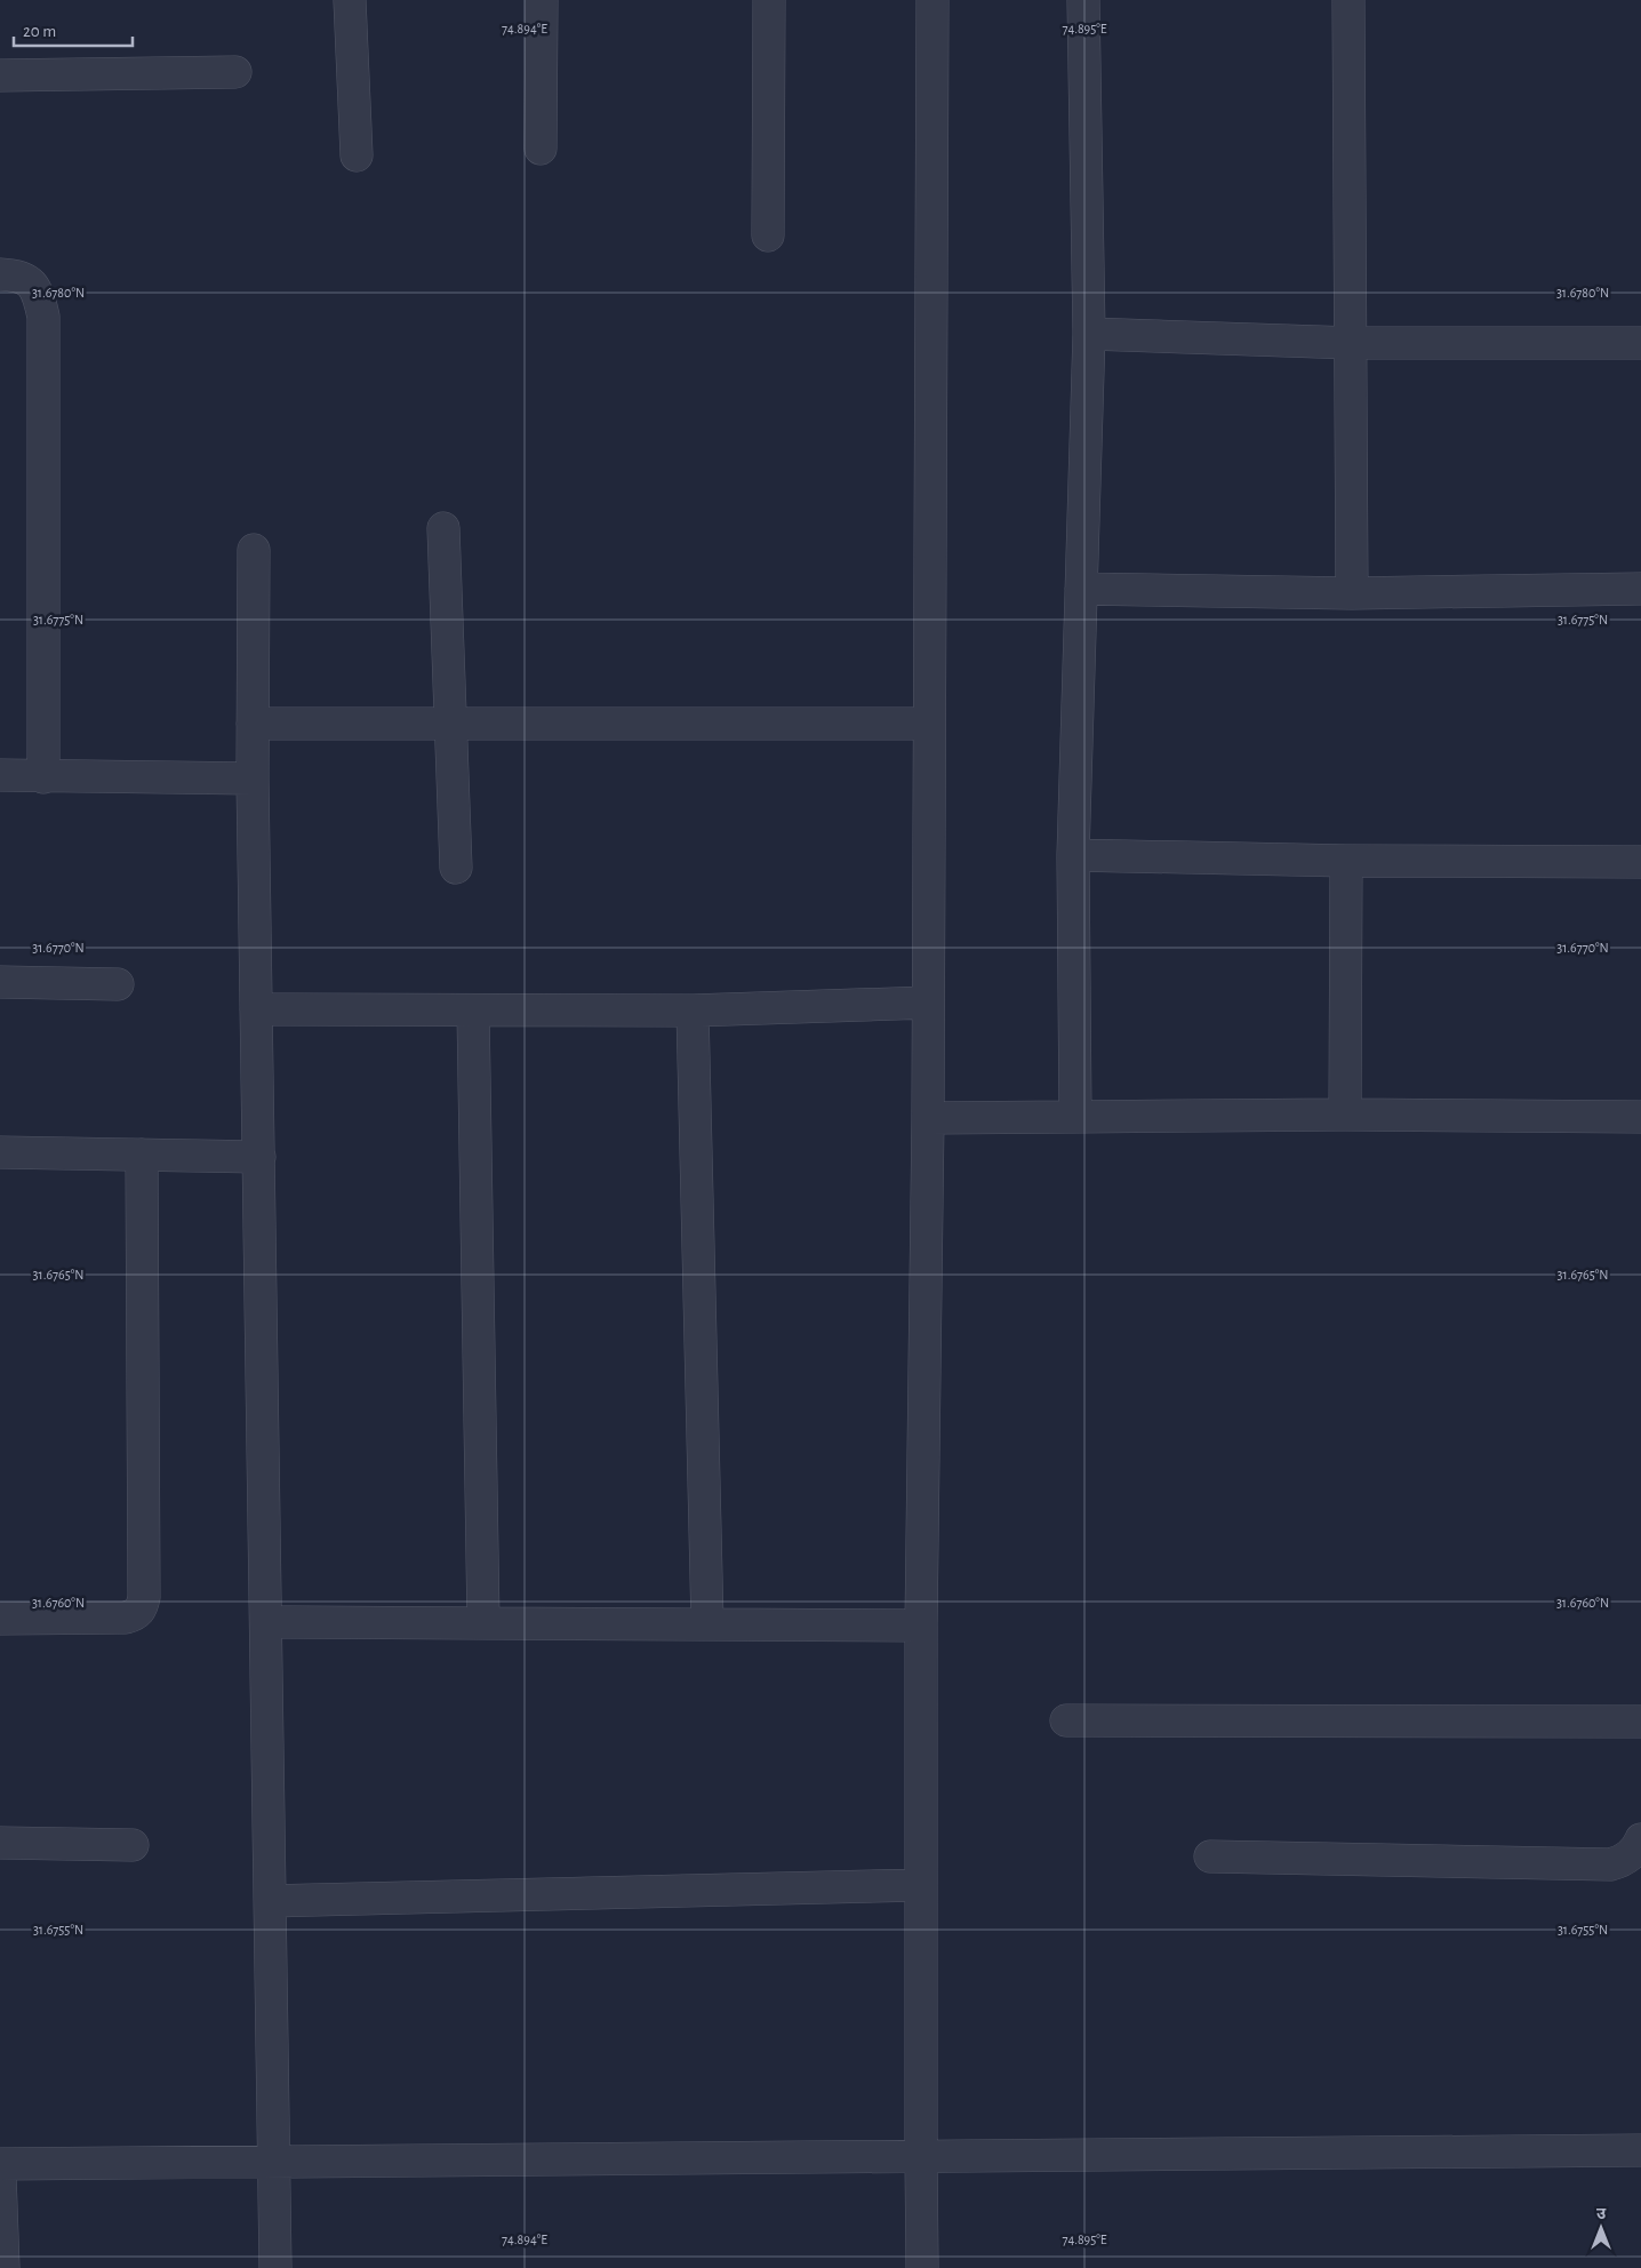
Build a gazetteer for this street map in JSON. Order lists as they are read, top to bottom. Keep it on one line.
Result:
{"scale_bar":"20 m","north":"top","coordinates":["74.894°E","74.895°E","31.6780°N","31.6775°N","31.6770°N","31.6765°N","31.6760°N","31.6755°N"]}
